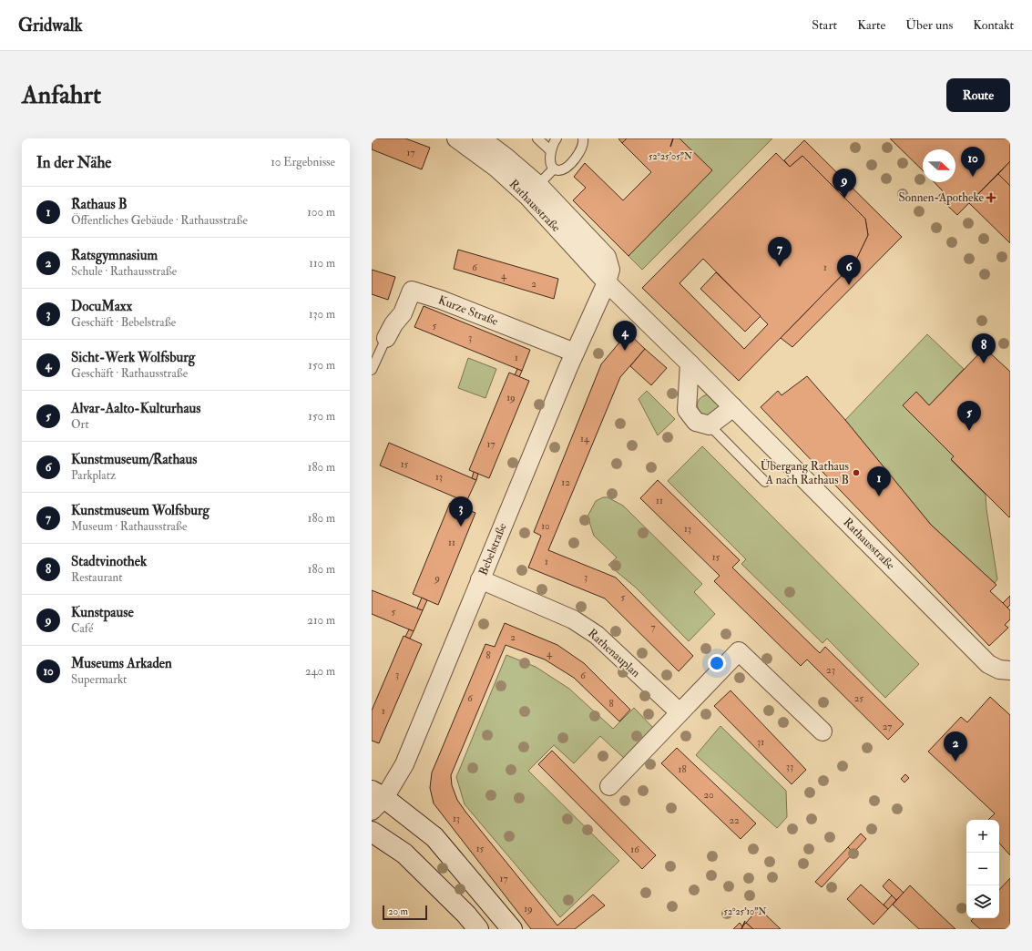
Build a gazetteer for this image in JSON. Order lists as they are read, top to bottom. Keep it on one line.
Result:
{"streets":{"street":["Rathausstraße","Kurze Straße","Bebelstraße","Rathenauplan"]},"crossings":[["Rathausstraße","Bebelstraße"],["Kurze Straße","Bebelstraße"],["Bebelstraße","Rathenauplan"]],"places":{"health":["Sonnen-Apotheke"],"other":["Übergang Rathaus A nach Rathaus B"]},"house_numbers":["17","6","1","4","2","5","3","1","19","14","17","15","13","12","11","10","13","11","15","1","3","9","5","5","7","2","4","8","23","3","6","6","25","8","1","27","31","33","18","20","13","22","15","16","17","19"],"scale_bar":"20 m","north":"right","page":{"header":"Gridwalk","nav":["Start","Karte","Über uns","Kontakt"],"buttons":"Route","title":"Anfahrt","heading":["In der Nähe","10 Ergebnisse"],"pins":["10","9","7","6","4","8","5","1","3","2"],"list":[{"mark":"1","name":"Rathaus B","note":"Öffentliches Gebäude · Rathausstraße","value":"100 m"},{"mark":"2","name":"Ratsgymnasium","note":"Schule · Rathausstraße","value":"110 m"},{"mark":"3","name":"DocuMaxx","note":"Geschäft · Bebelstraße","value":"130 m"},{"mark":"4","name":"Sicht-Werk Wolfsburg","note":"Geschäft · Rathausstraße","value":"150 m"},{"mark":"5","name":"Alvar-Aalto-Kulturhaus","note":"Ort","value":"150 m"},{"mark":"6","name":"Kunstmuseum/Rathaus","note":"Parkplatz","value":"180 m"},{"mark":"7","name":"Kunstmuseum Wolfsburg","note":"Museum · Rathausstraße","value":"180 m"},{"mark":"8","name":"Stadtvinothek","note":"Restaurant","value":"180 m"},{"mark":"9","name":"Kunstpause","note":"Café","value":"210 m"},{"mark":"10","name":"Museums Arkaden","note":"Supermarkt","value":"240 m"}],"map_buttons":["+","−"],"scale":"20 m"},"coordinates":["52°25'05\"N","52°25'10\"N"]}
